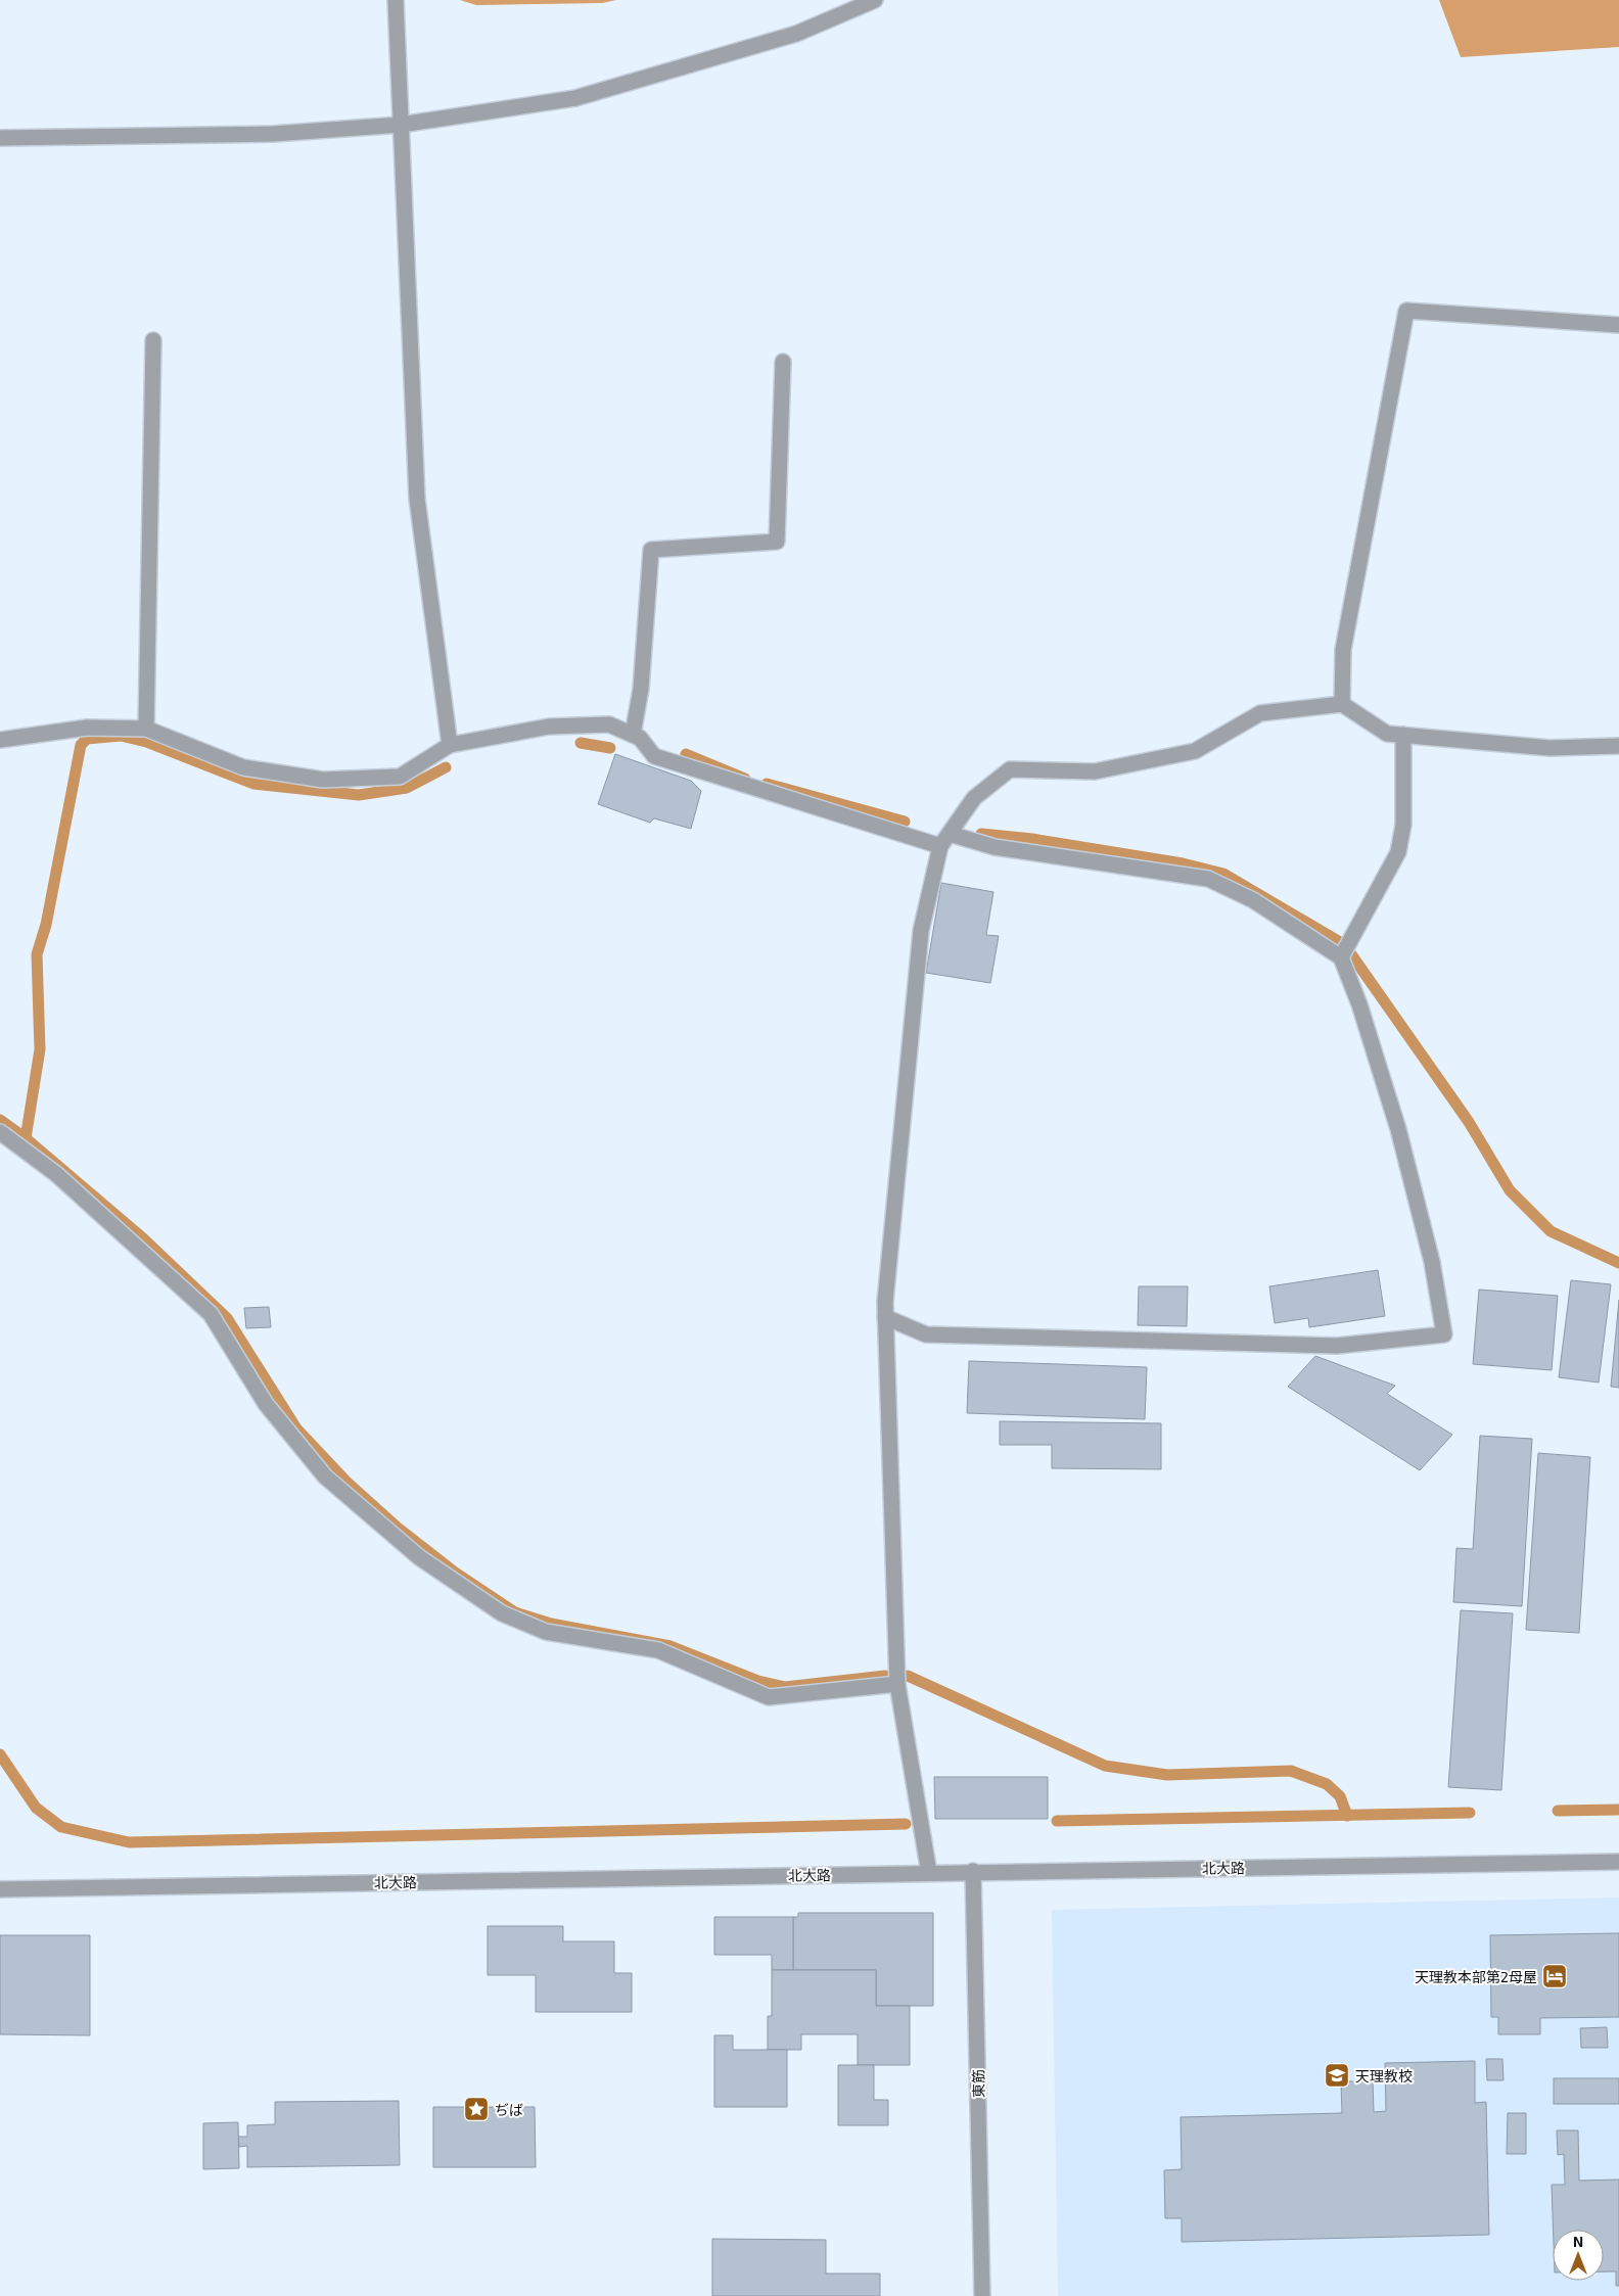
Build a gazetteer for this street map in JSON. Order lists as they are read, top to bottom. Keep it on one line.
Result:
{"streets":{"street":["北大路","東筋"]},"crossings":[["北大路","東筋"]],"places":{"hotel":["天理教本部第2母屋"],"school or university":["天理教校"],"place":["ぢば"]},"north":"top"}
